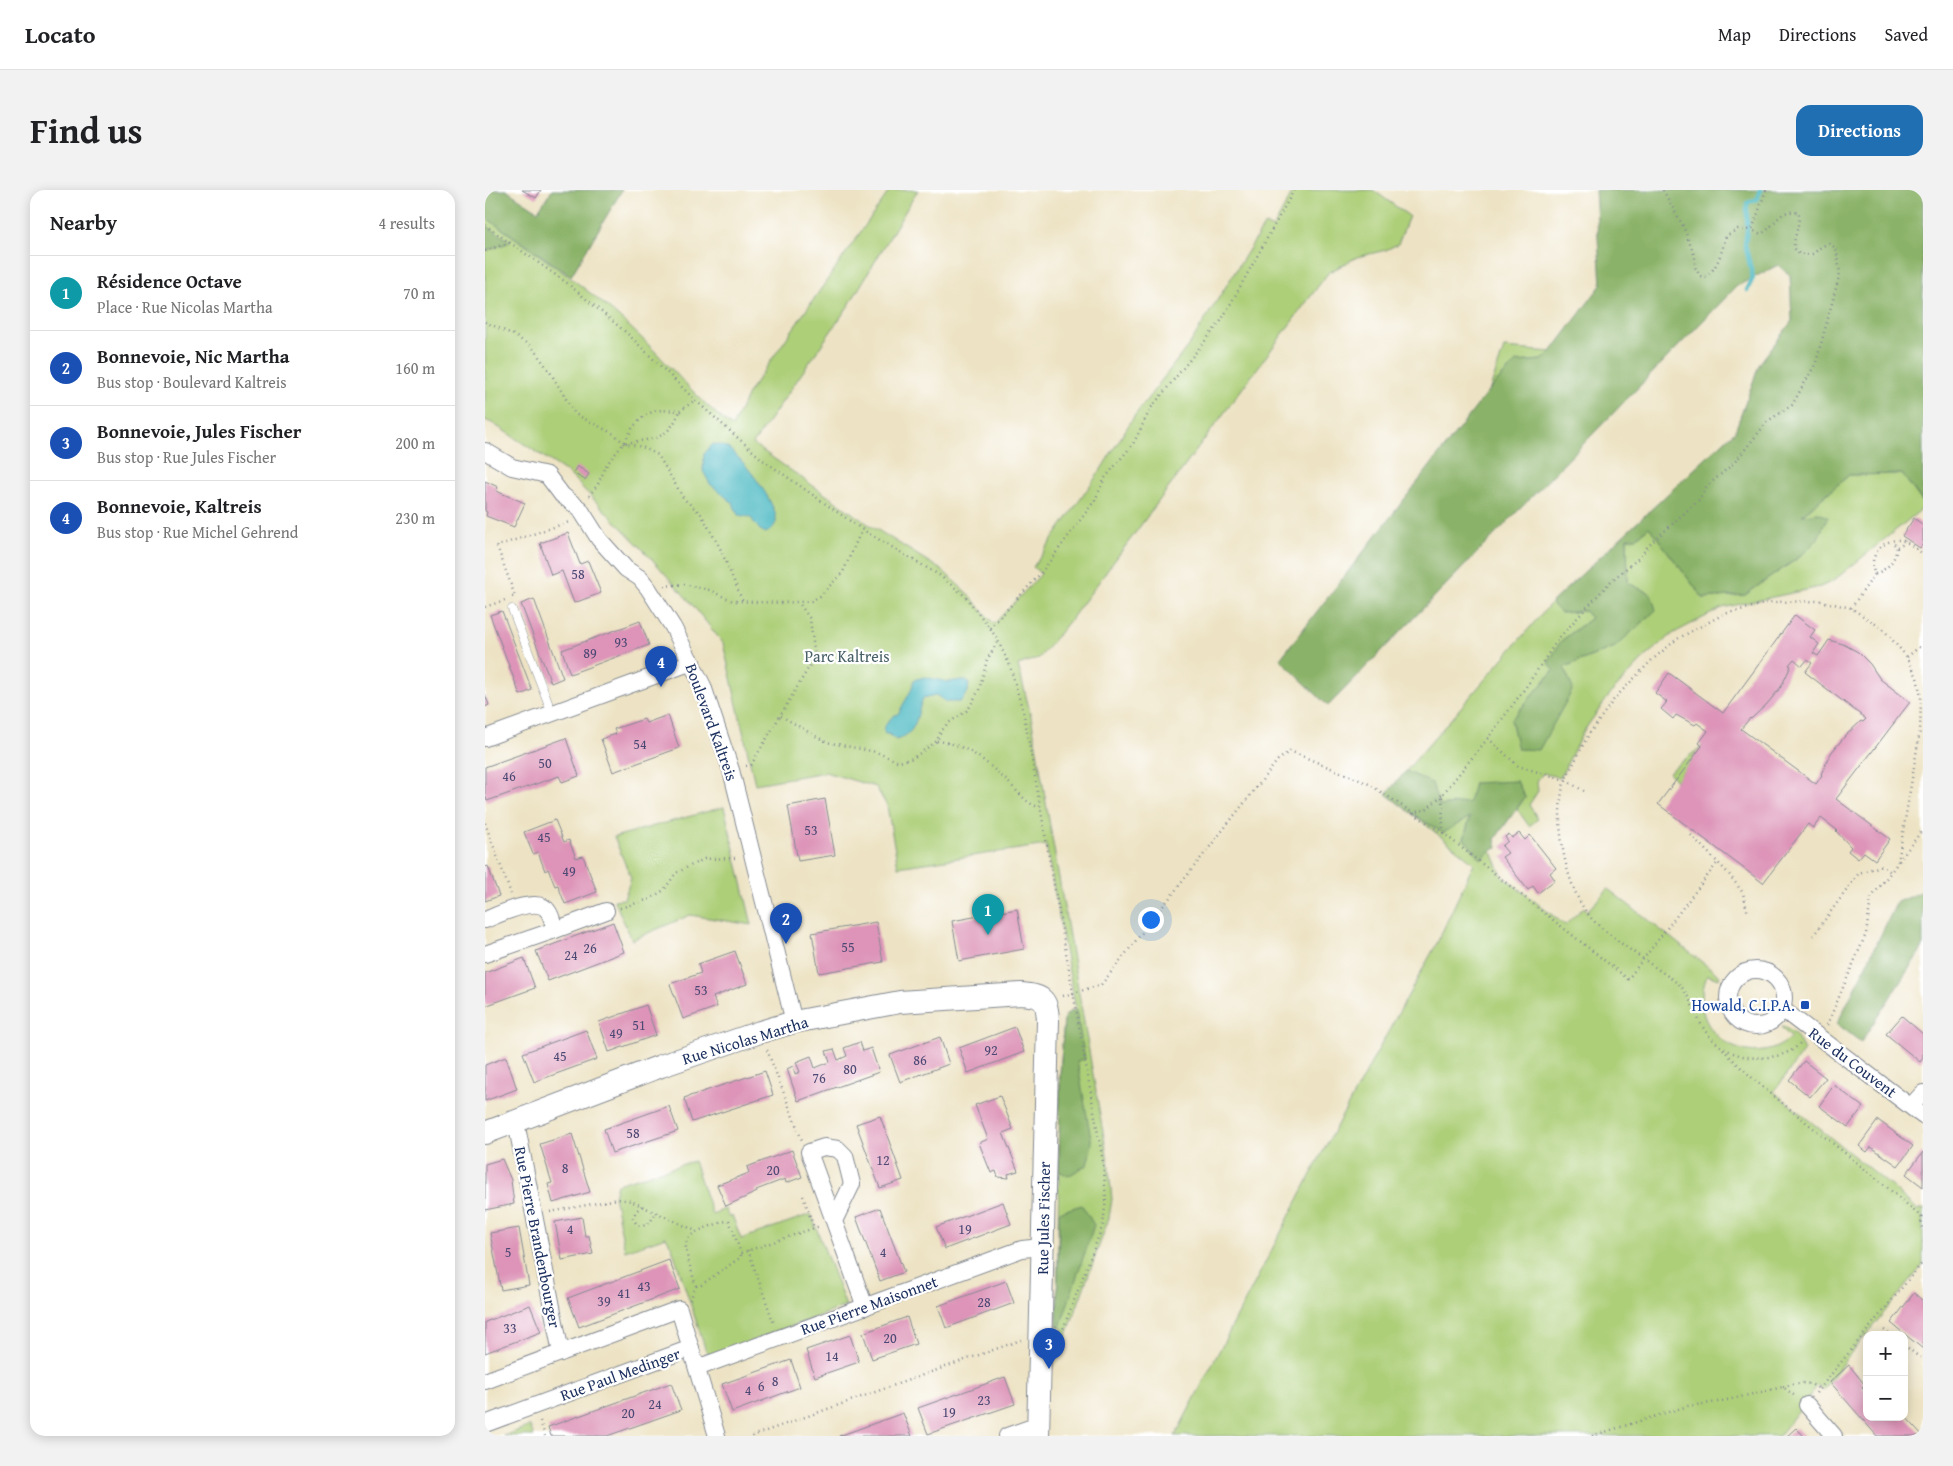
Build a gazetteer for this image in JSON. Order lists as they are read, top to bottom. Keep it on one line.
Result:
{"streets":{"street":["Boulevard Kaltreis","Rue Nicolas Martha","Rue du Couvent","Rue Jules Fischer","Rue Pierre Brandenbourger","Rue Pierre Maisonnet","Rue Paul Medinger"]},"crossings":[["Boulevard Kaltreis","Rue Nicolas Martha"],["Rue Nicolas Martha","Rue Jules Fischer"],["Rue Nicolas Martha","Rue Pierre Brandenbourger"],["Rue Jules Fischer","Rue Pierre Maisonnet"]],"parks":["Parc Kaltreis"],"places":{"transit":["Howald, C.I.P.A."]},"house_numbers":["58","93","89","54","50","46","53","45","49","55","26","24","53","51","49","92","45","86","80","76","58","12","8","20","4","19","5","4","43","41","39","28","33","20","14","8","6","4","23","24","19","20"],"page":{"header":"Locato","nav":["Map","Directions","Saved"],"title":"Find us","buttons":"Directions","heading":["Nearby","4 results"],"list":[{"mark":"1","name":"Résidence Octave","note":"Place · Rue Nicolas Martha","value":"70 m"},{"mark":"2","name":"Bonnevoie, Nic Martha","note":"Bus stop · Boulevard Kaltreis","value":"160 m"},{"mark":"3","name":"Bonnevoie, Jules Fischer","note":"Bus stop · Rue Jules Fischer","value":"200 m"},{"mark":"4","name":"Bonnevoie, Kaltreis","note":"Bus stop · Rue Michel Gehrend","value":"230 m"}],"pins":["4","1","2","3"],"map_buttons":["+","−"]}}
